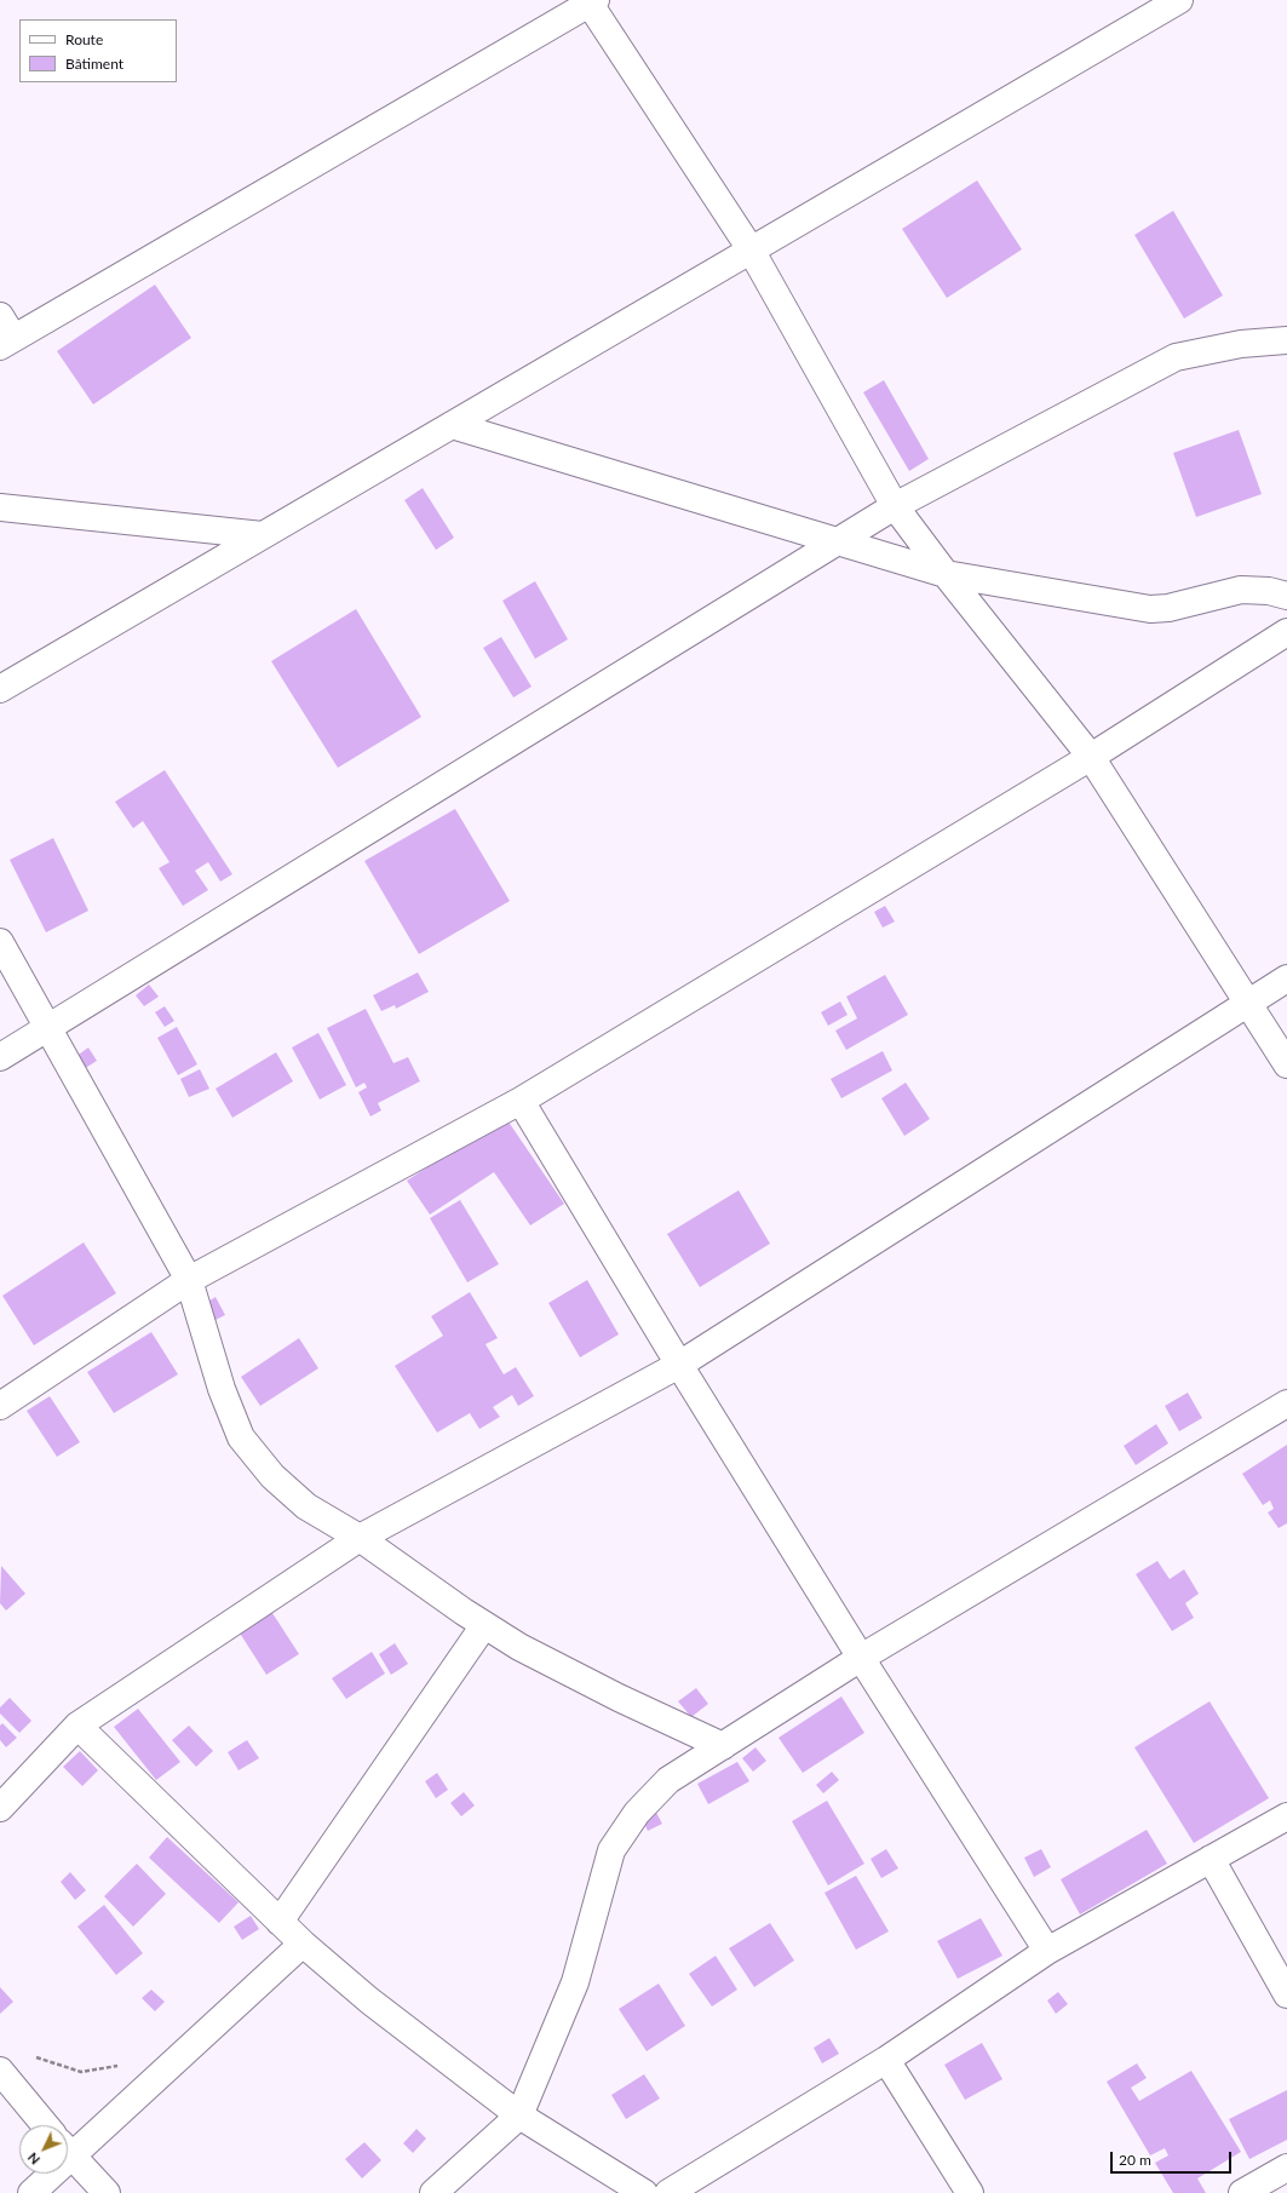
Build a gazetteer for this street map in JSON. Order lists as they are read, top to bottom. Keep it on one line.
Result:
{"legend":["Route","Bâtiment"],"scale_bar":"20 m","north":"bottom left"}
